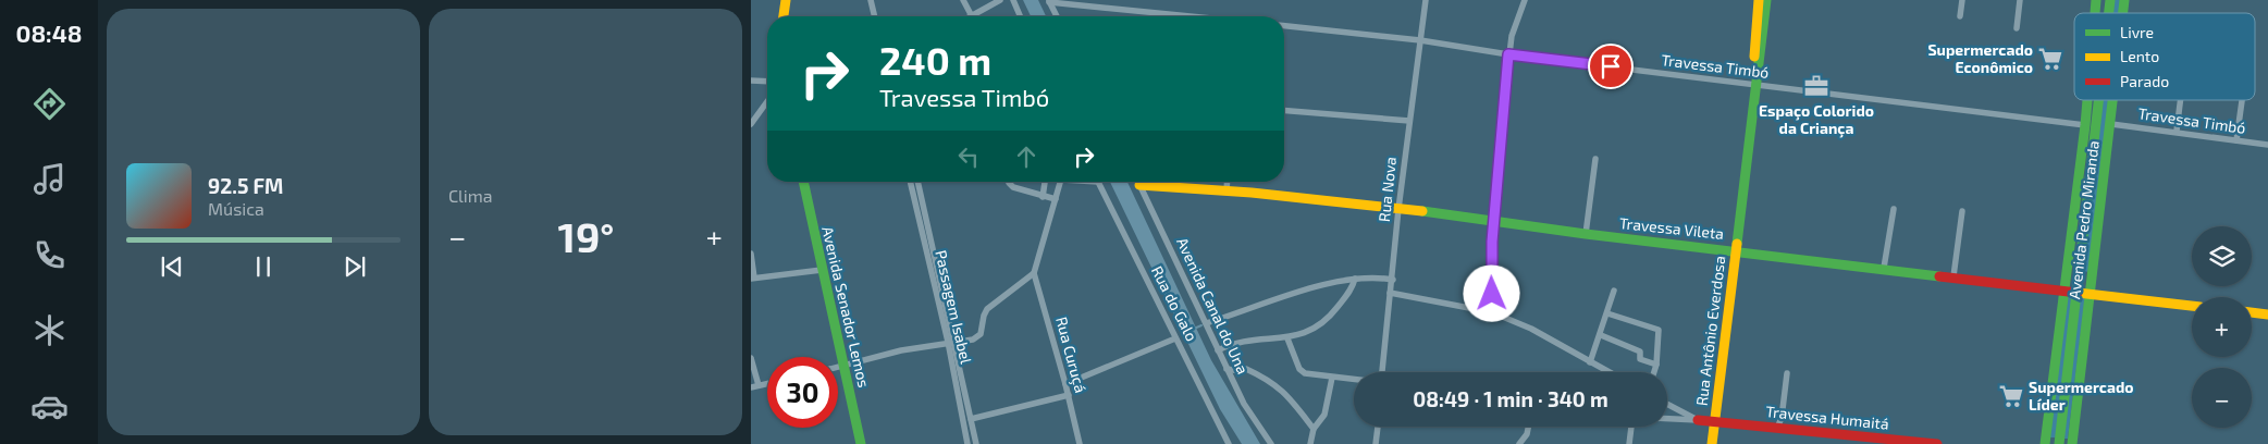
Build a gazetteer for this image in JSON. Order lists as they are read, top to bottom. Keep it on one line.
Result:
{"streets":{"street":["Travessa Timbó","Rua Nova","Avenida Pedro Miranda","Travessa Vileta","Rua do Galo","Avenida Canal do Una","Avenida Senador Lemos","Passagem Isabel","Rua Antônio Everdosa","Rua Curuçá","Travessa Humaitá"]},"crossings":[["Travessa Timbó","Rua Nova"],["Travessa Timbó","Avenida Pedro Miranda"],["Travessa Timbó","Rua Antônio Everdosa"],["Rua Nova","Travessa Vileta"],["Avenida Pedro Miranda","Travessa Vileta"],["Travessa Vileta","Rua Antônio Everdosa"],["Rua Antônio Everdosa","Travessa Humaitá"]],"places":{"supermarket":["Supermercado Econômico","Supermercado Líder"],"office":["Espaço Colorido da Criança"]},"legend":["Livre","Lento","Parado"],"page":{"tabs":"08:48","tile":"Clima","turn":["240 m","Travessa Timbó"],"song":["92.5 FM","Música"],"heat":["−","19°","+"],"map_buttons":["+","−"],"limit":"30","trip":"08:49 · 1 min · 340 m"}}
